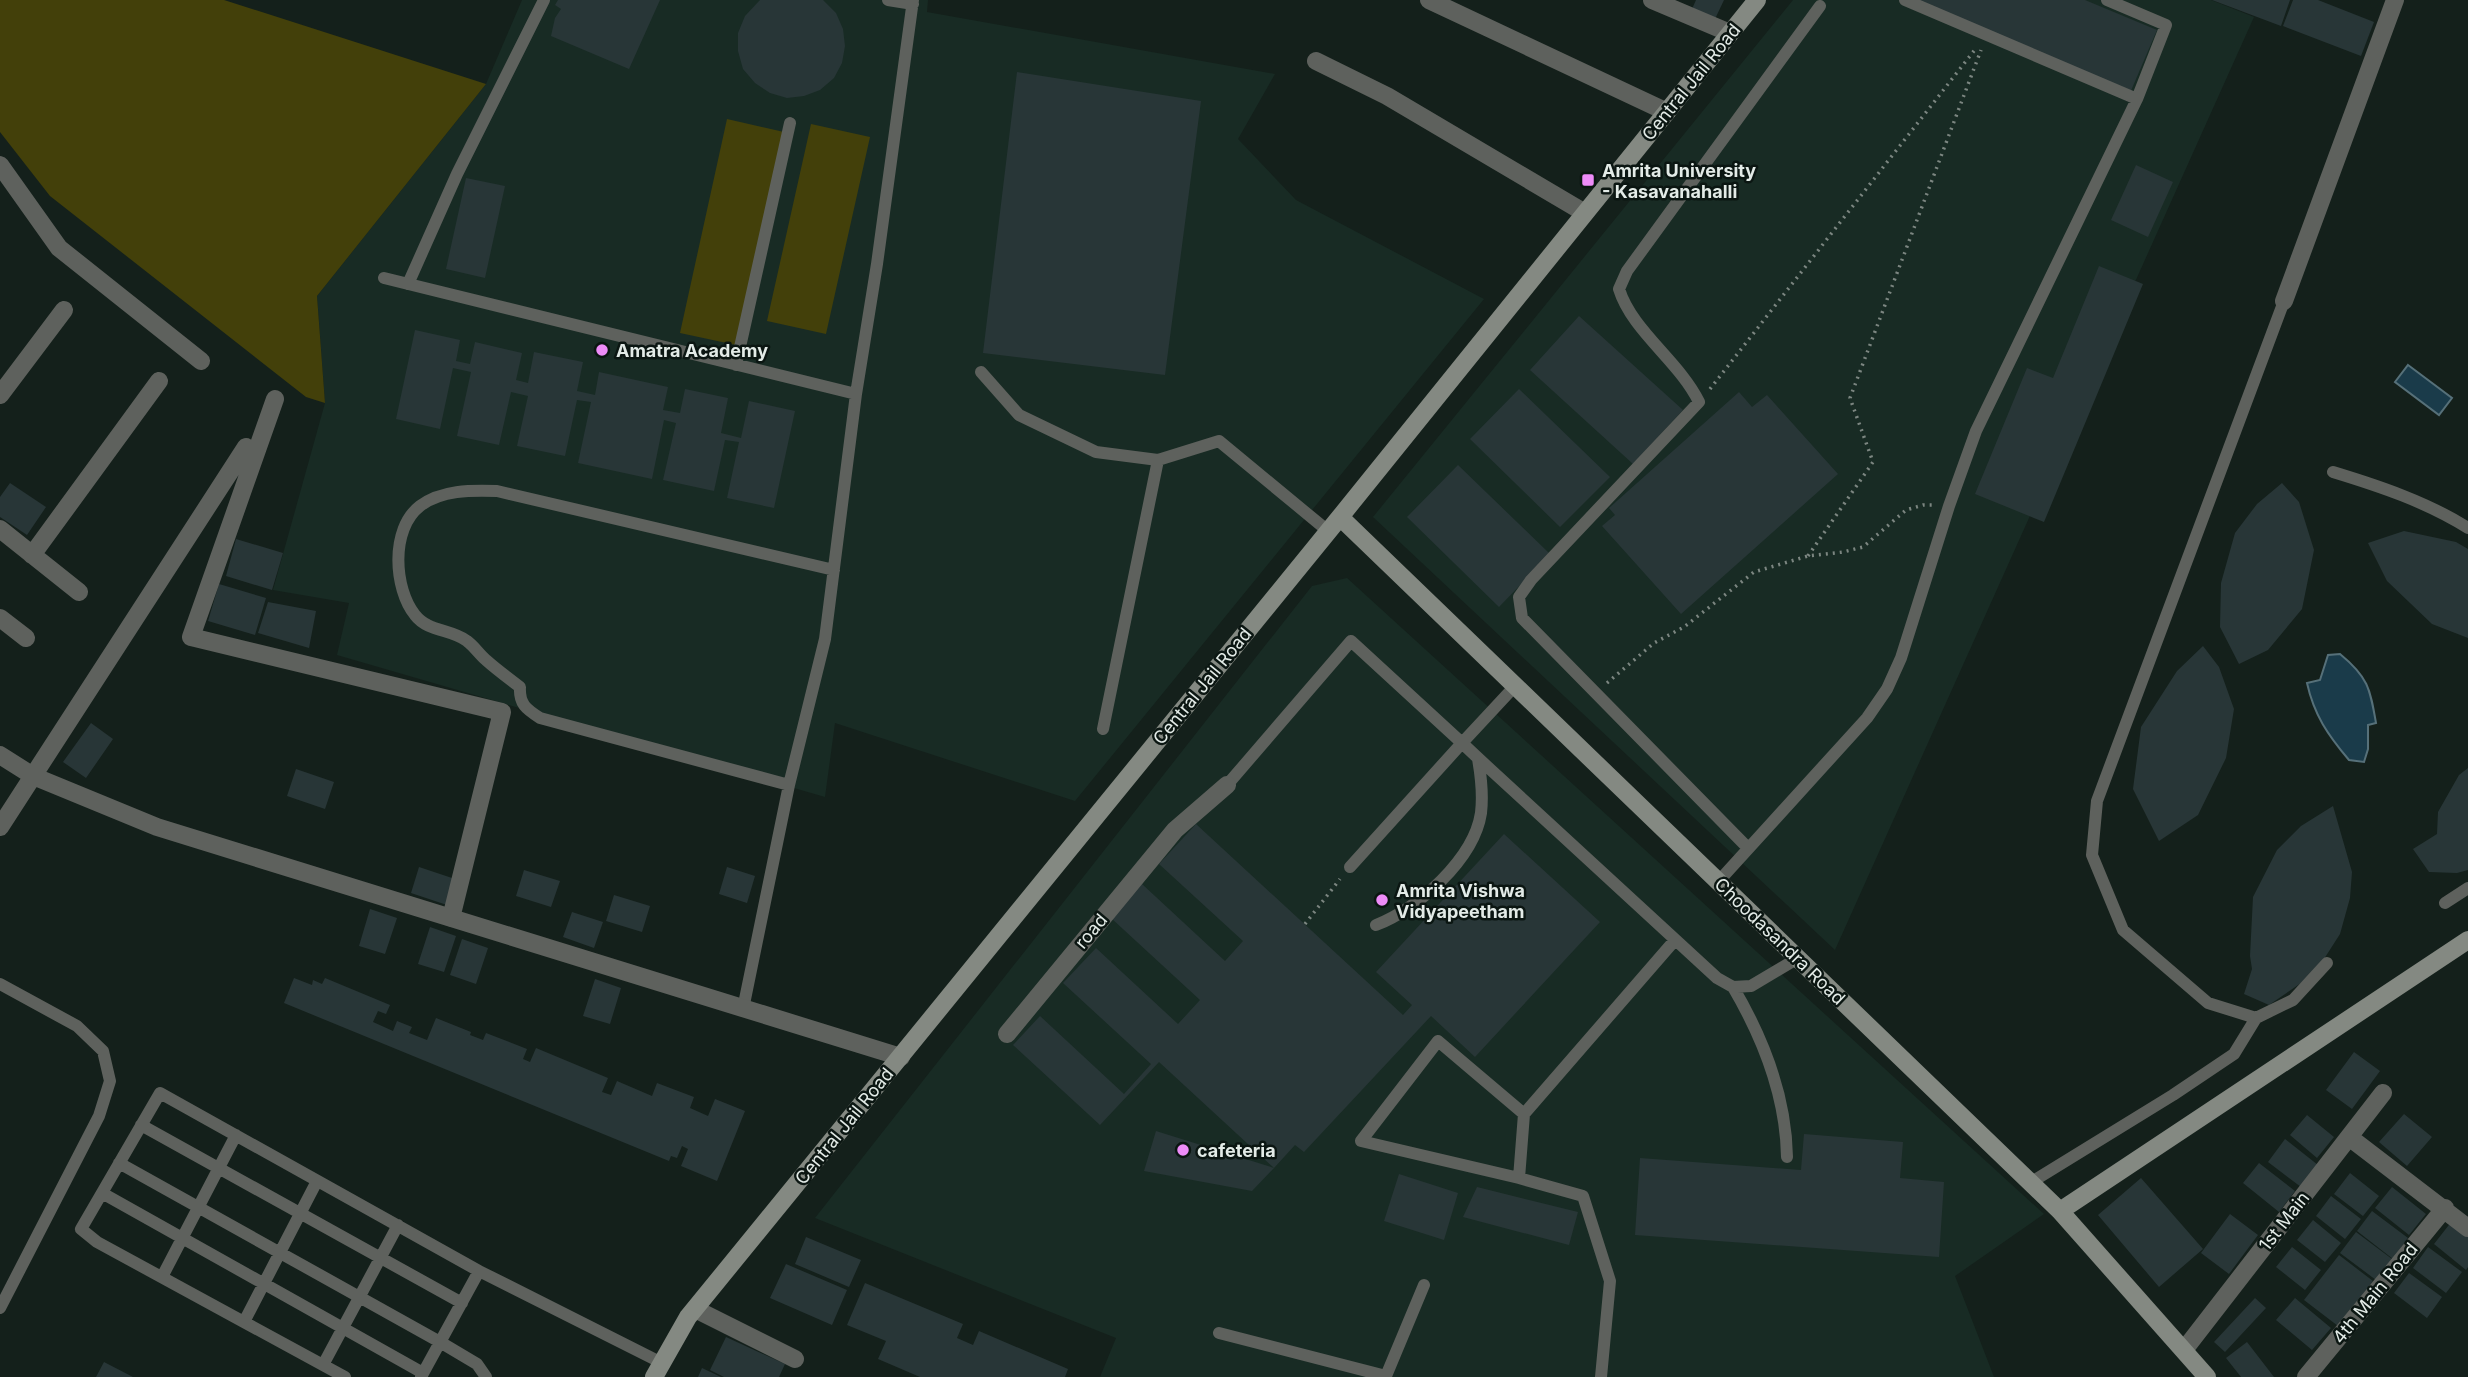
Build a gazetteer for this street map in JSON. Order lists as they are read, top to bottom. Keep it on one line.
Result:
{"streets":{"main road":["Central Jail Road","Choodasandra Road"],"street":["road","1st Main","4th Main Road"]},"crossings":[["Central Jail Road","Choodasandra Road"],["Choodasandra Road","1st Main"]],"places":{"transit":["Amrita University - Kasavanahalli"],"other":["Amatra Academy","Amrita Vishwa Vidyapeetham","cafeteria"]}}
